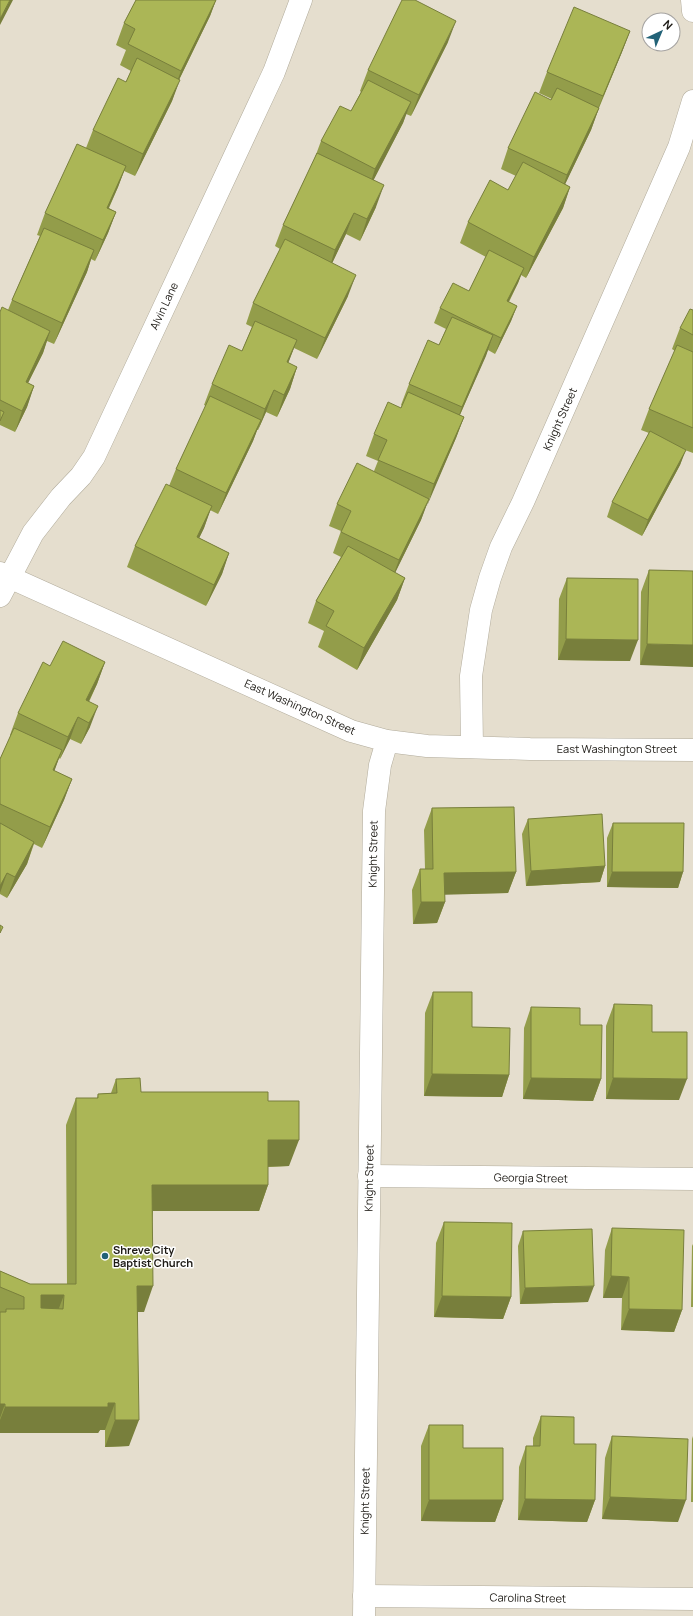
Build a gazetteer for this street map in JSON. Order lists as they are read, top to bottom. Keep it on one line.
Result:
{"streets":{"street":["Alvin Lane","Knight Street","East Washington Street","Georgia Street","Carolina Street"]},"crossings":[["Alvin Lane","East Washington Street"],["Knight Street","East Washington Street"],["Knight Street","Georgia Street"],["Knight Street","Carolina Street"]],"places":["Shreve City Baptist Church"],"north":"top right"}
